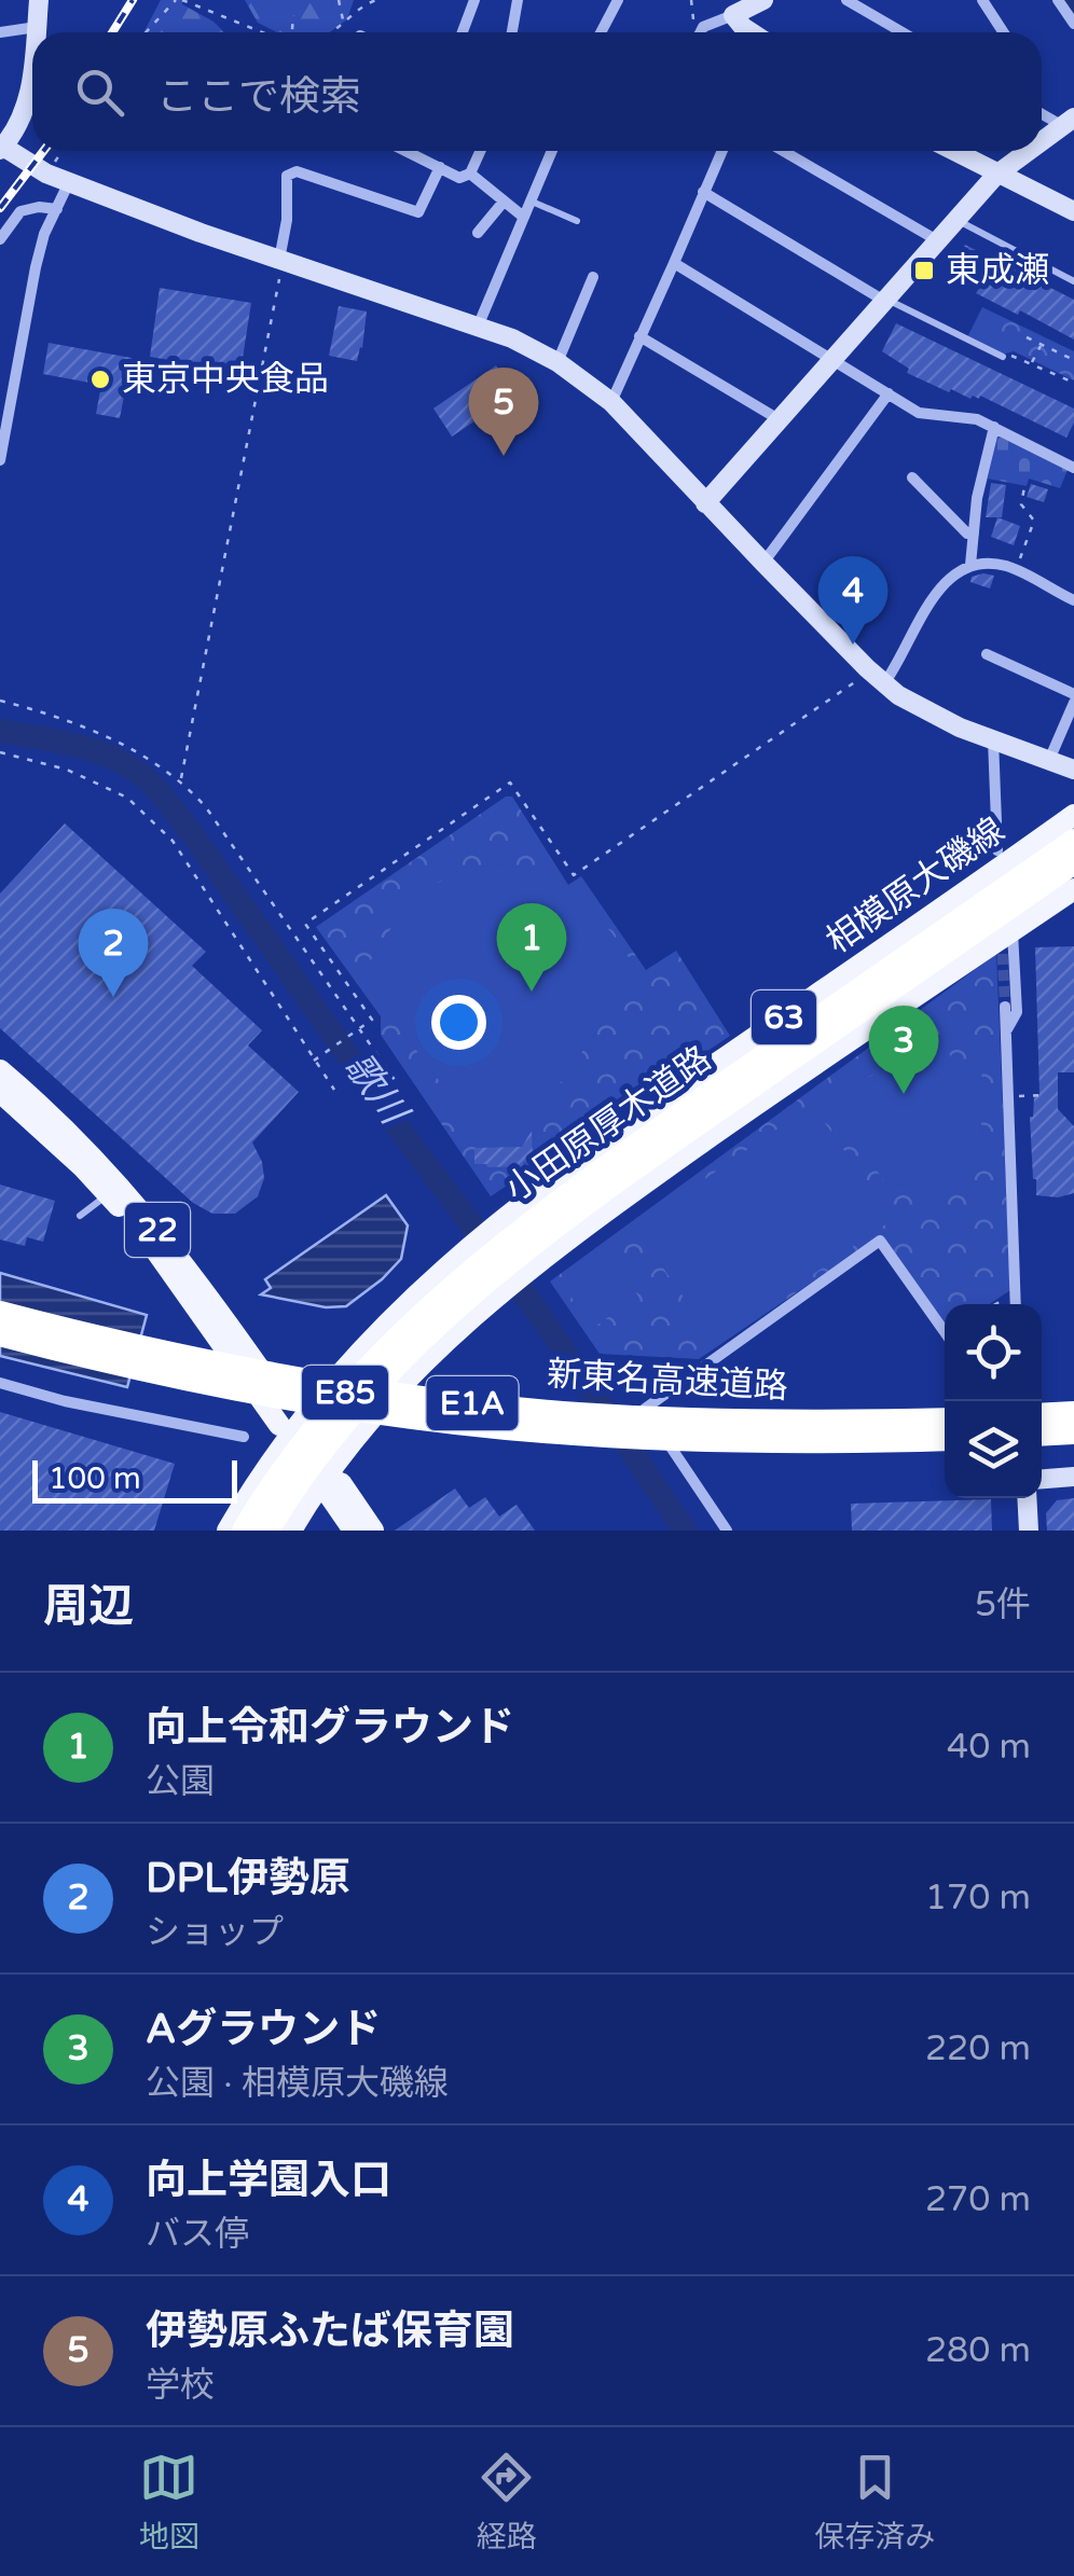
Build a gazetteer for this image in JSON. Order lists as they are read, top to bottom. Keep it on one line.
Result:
{"streets":{"highway":["小田原厚木道路","新東名高速道路","E85","E1A"],"main road":["相模原大磯線","63","22"]},"crossings":[["相模原大磯線","小田原厚木道路"]],"water":["歌川"],"places":{"transit":["東成瀬"],"other":["東京中央食品"]},"scale_bar":"100 m","page":{"search":"ここで検索","pins":["5","4","1","2","3"],"scale":"100 m","heading":["周辺","5件"],"list":[{"mark":"1","name":"向上令和グラウンド","note":"公園","value":"40 m"},{"mark":"2","name":"DPL伊勢原","note":"ショップ","value":"170 m"},{"mark":"3","name":"Aグラウンド","note":"公園 · 相模原大磯線","value":"220 m"},{"mark":"4","name":"向上学園入口","note":"バス停","value":"270 m"},{"mark":"5","name":"伊勢原ふたば保育園","note":"学校","value":"280 m"}],"nav":["地図","経路","保存済み"]}}
